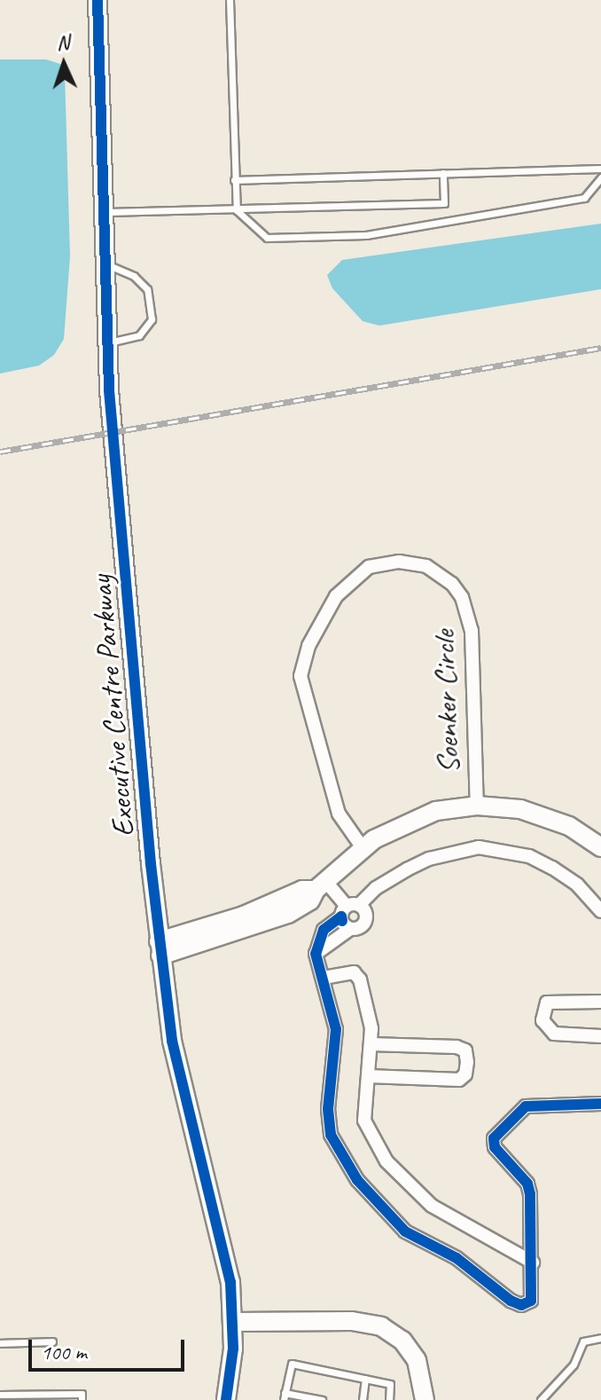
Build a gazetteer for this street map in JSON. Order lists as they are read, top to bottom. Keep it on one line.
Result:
{"streets":{"street":["Soenker Circle","Executive Centre Parkway"]},"scale_bar":"100 m","north":"top"}
